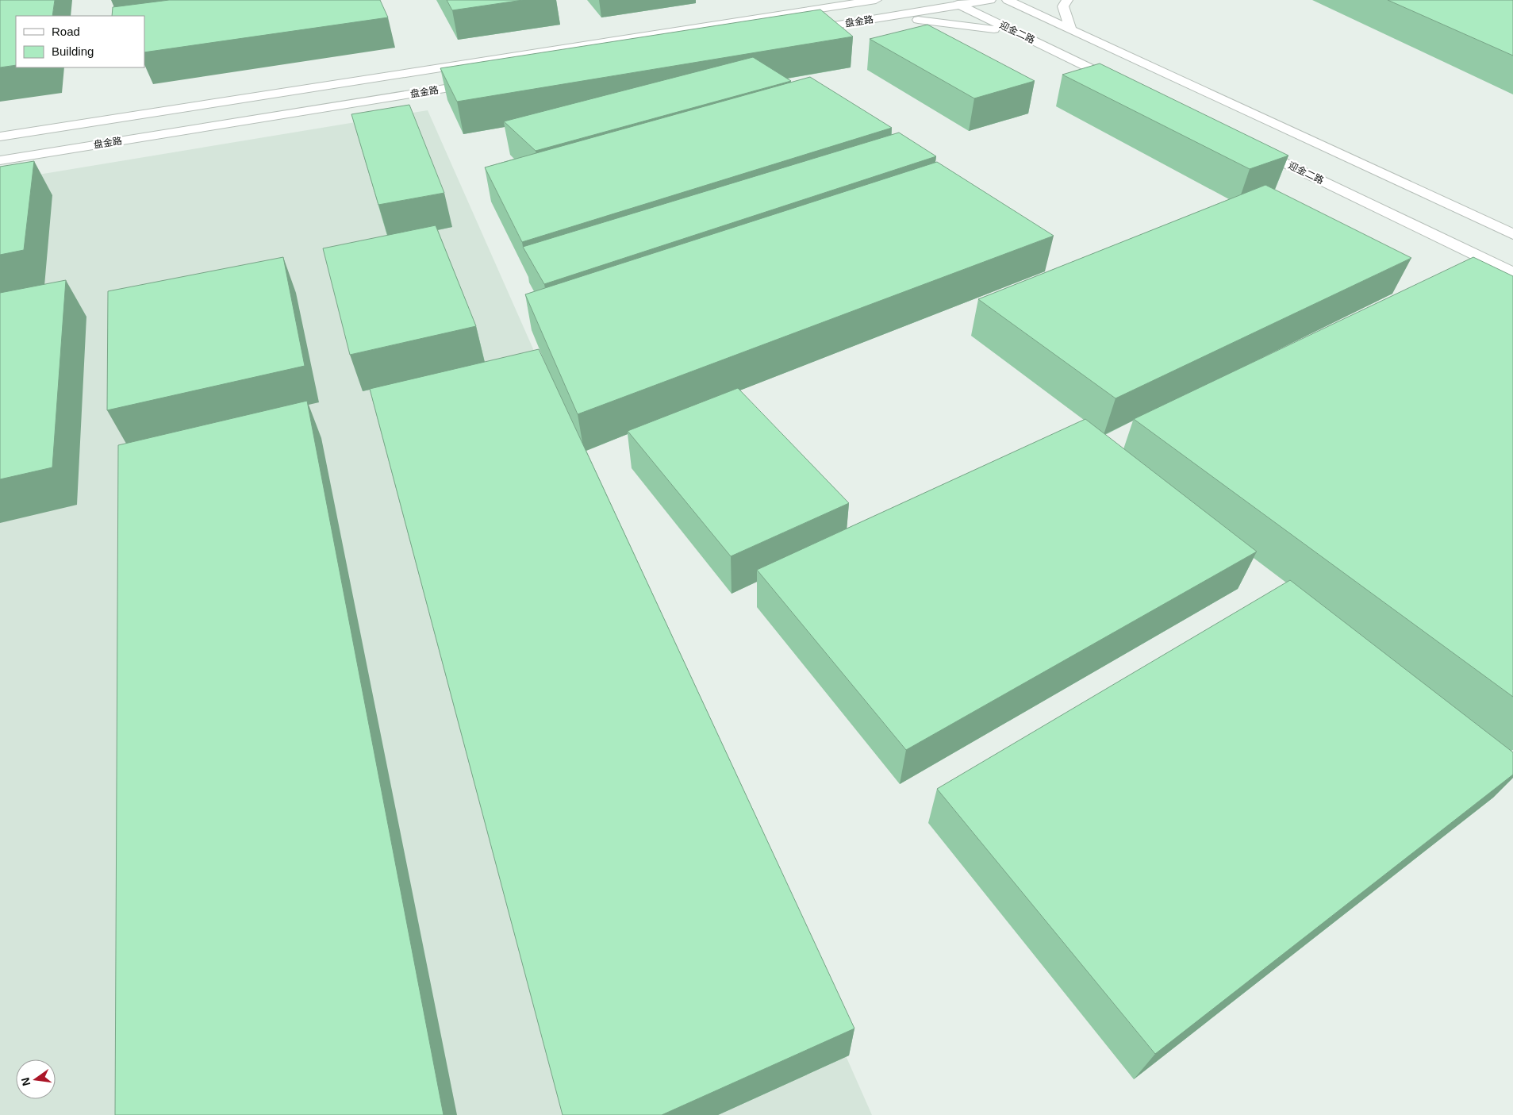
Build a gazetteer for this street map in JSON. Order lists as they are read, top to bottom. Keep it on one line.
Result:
{"streets":{"street":["盘金路","迎金二路"]},"crossings":[["盘金路","迎金二路"]],"legend":["Road","Building"],"north":"left"}
